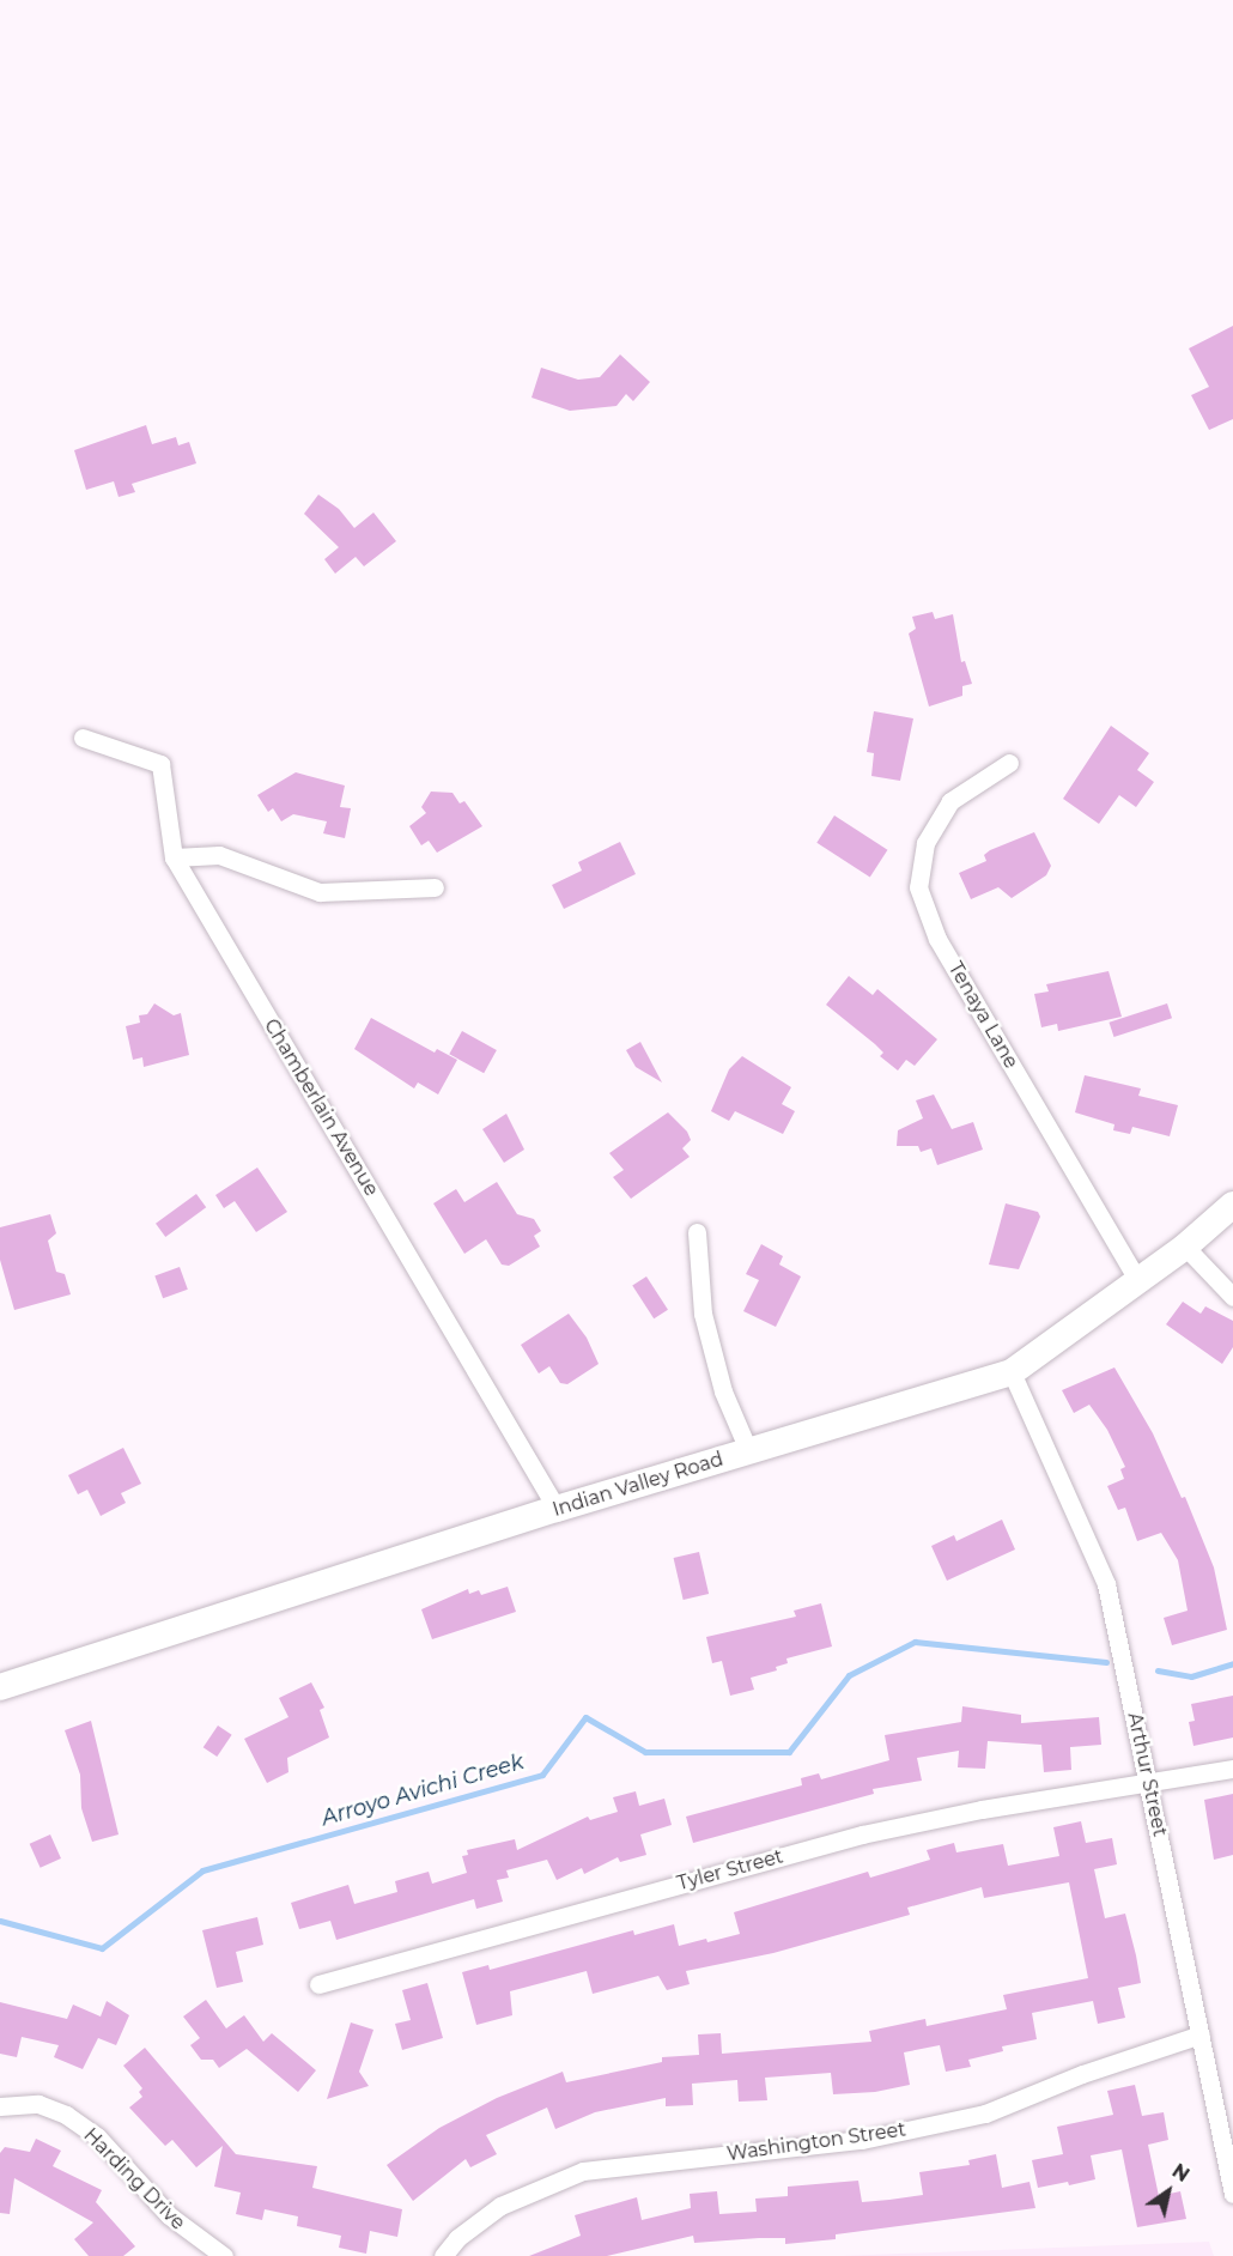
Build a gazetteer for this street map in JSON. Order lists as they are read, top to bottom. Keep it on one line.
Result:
{"streets":{"street":["Tenaya Lane","Chamberlain Avenue","Indian Valley Road","Arthur Street","Tyler Street","Washington Street","Harding Drive"]},"crossings":[["Tenaya Lane","Indian Valley Road"],["Chamberlain Avenue","Indian Valley Road"],["Indian Valley Road","Arthur Street"],["Arthur Street","Tyler Street"],["Arthur Street","Washington Street"]],"water":["Arroyo Avichi Creek"],"north":"top right"}
